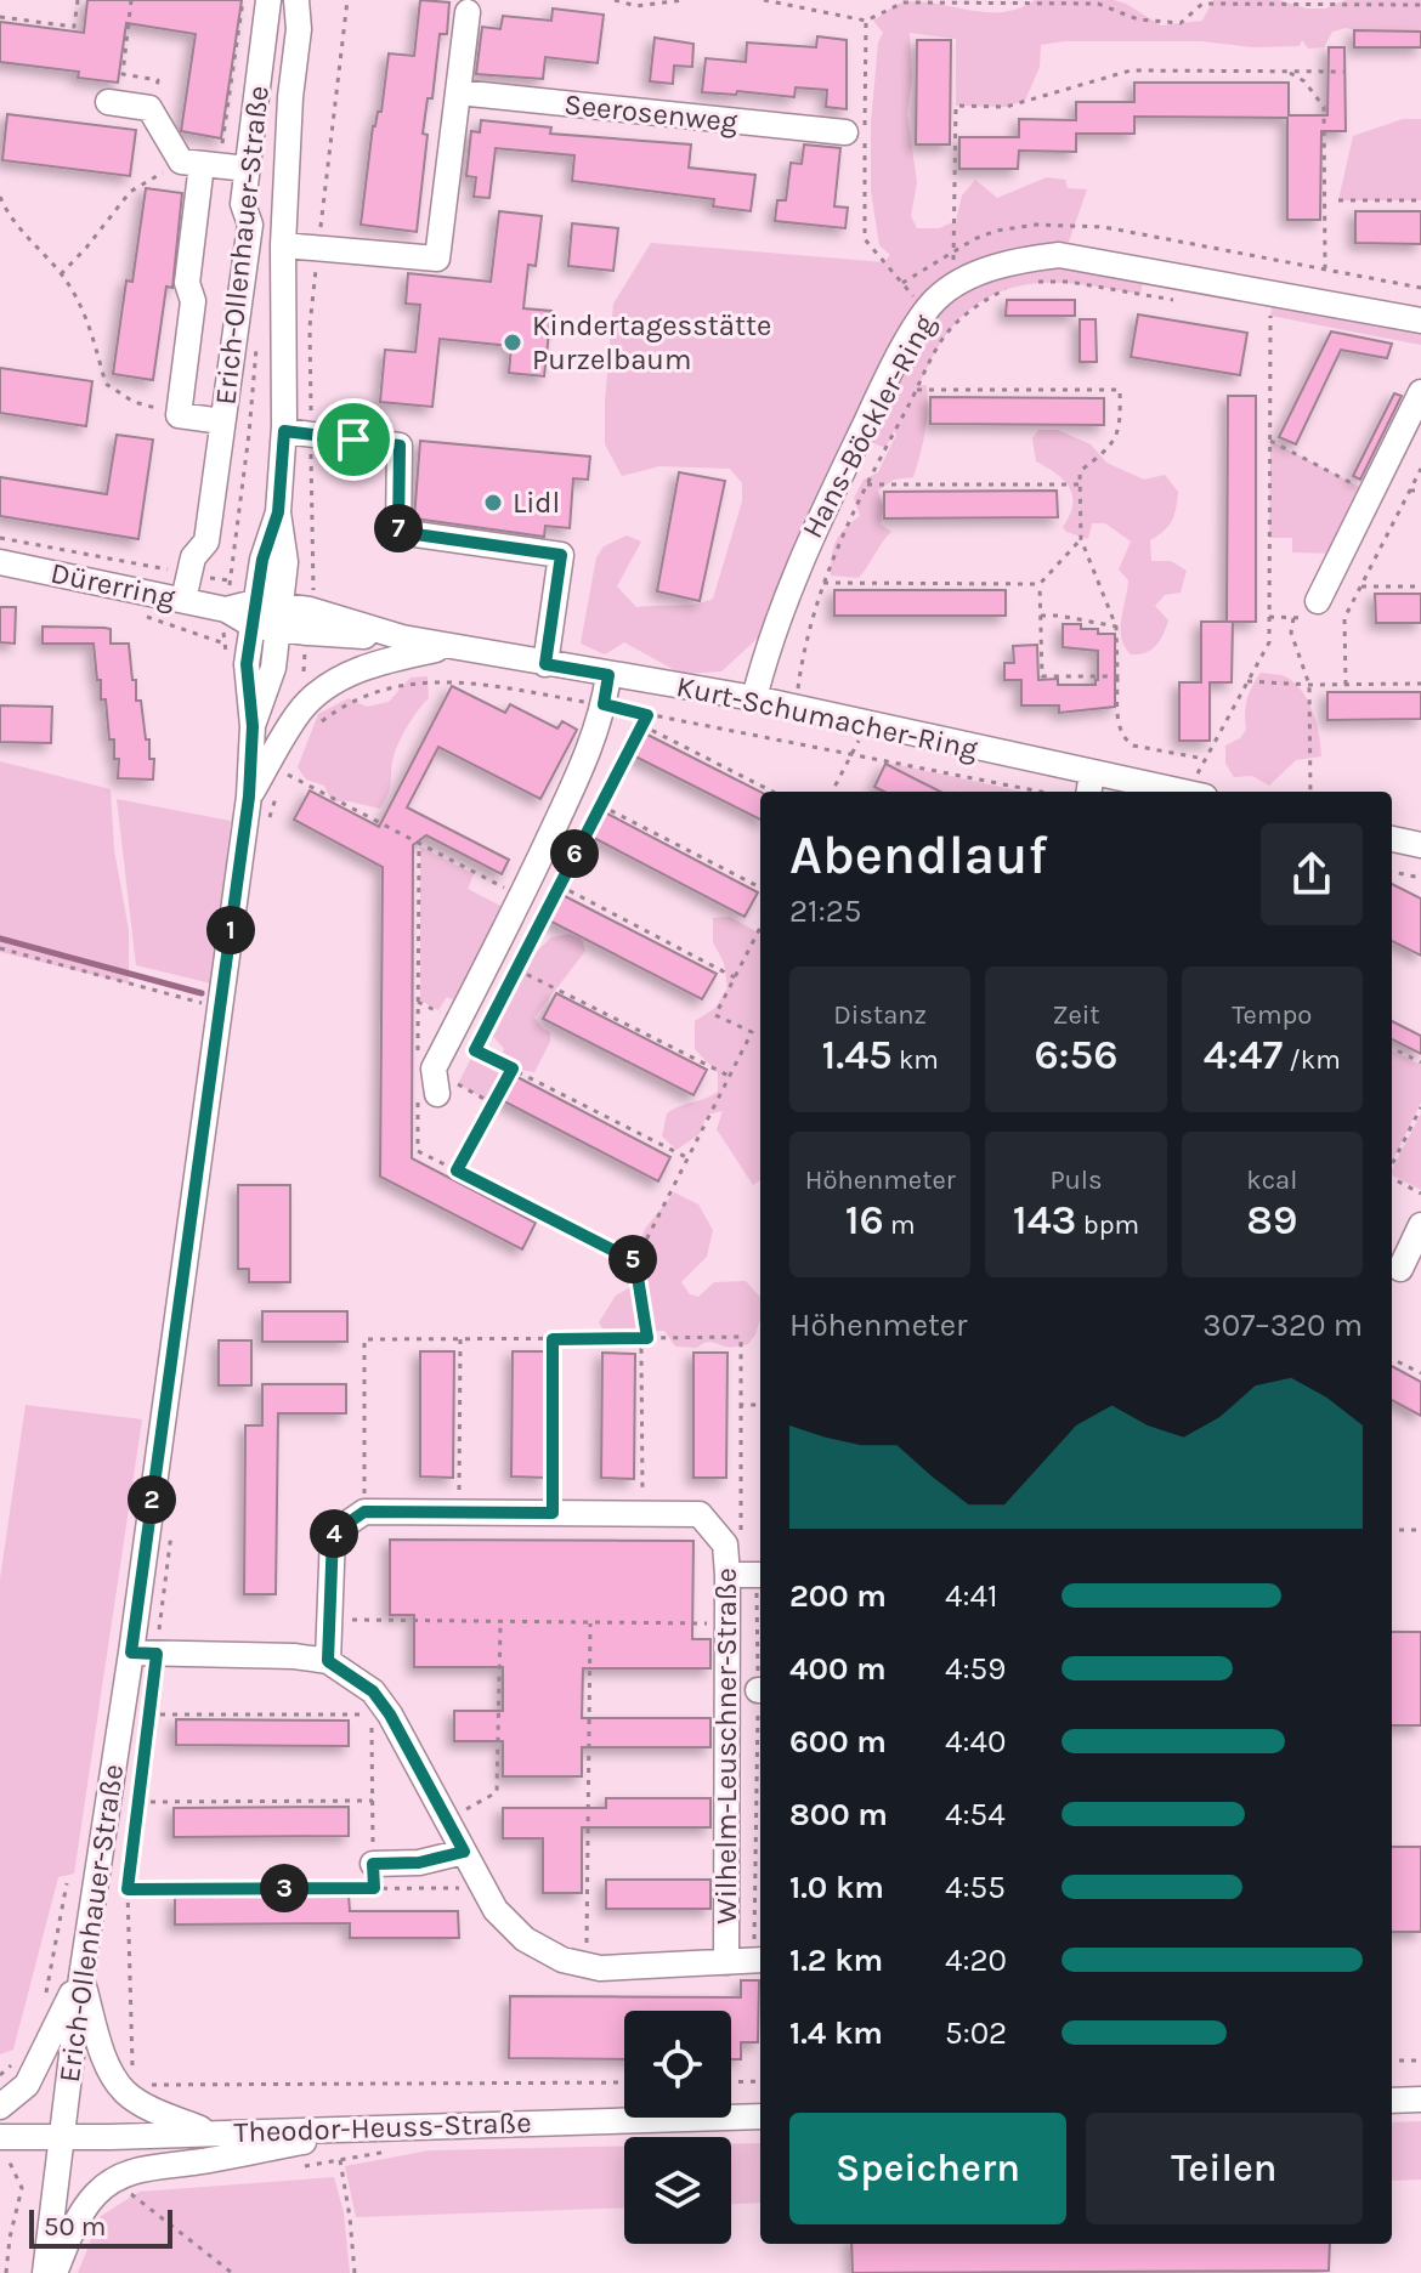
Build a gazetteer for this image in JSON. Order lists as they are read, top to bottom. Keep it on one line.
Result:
{"streets":{"street":["Seerosenweg","Erich-Ollenhauer-Straße","Hans-Böckler-Ring","Dürerring","Kurt-Schumacher-Ring","Wilhelm-Leuschner-Straße","Theodor-Heuss-Straße"]},"crossings":[["Erich-Ollenhauer-Straße","Dürerring"],["Erich-Ollenhauer-Straße","Kurt-Schumacher-Ring"],["Erich-Ollenhauer-Straße","Theodor-Heuss-Straße"],["Hans-Böckler-Ring","Kurt-Schumacher-Ring"],["Dürerring","Kurt-Schumacher-Ring"]],"places":["Kindertagesstätte Purzelbaum","Lidl"],"scale_bar":"50 m","page":{"pins":["7","6","1","5","2","4","3"],"heading":["Abendlauf","21:25"],"stats":[["Distanz","1.45 km"],["Zeit","6:56"],["Tempo","4:47 /km"],["Höhenmeter","16 m"],["Puls","143 bpm"],["kcal","89"]],"chart":["Höhenmeter","307–320 m"],"list":[{"name":"200 m","note":"4:41"},{"name":"400 m","note":"4:59"},{"name":"600 m","note":"4:40"},{"name":"800 m","note":"4:54"},{"name":"1.0 km","note":"4:55"},{"name":"1.2 km","note":"4:20"},{"name":"1.4 km","note":"5:02"}],"buttons":["Speichern","Teilen"],"scale":"50 m"}}
